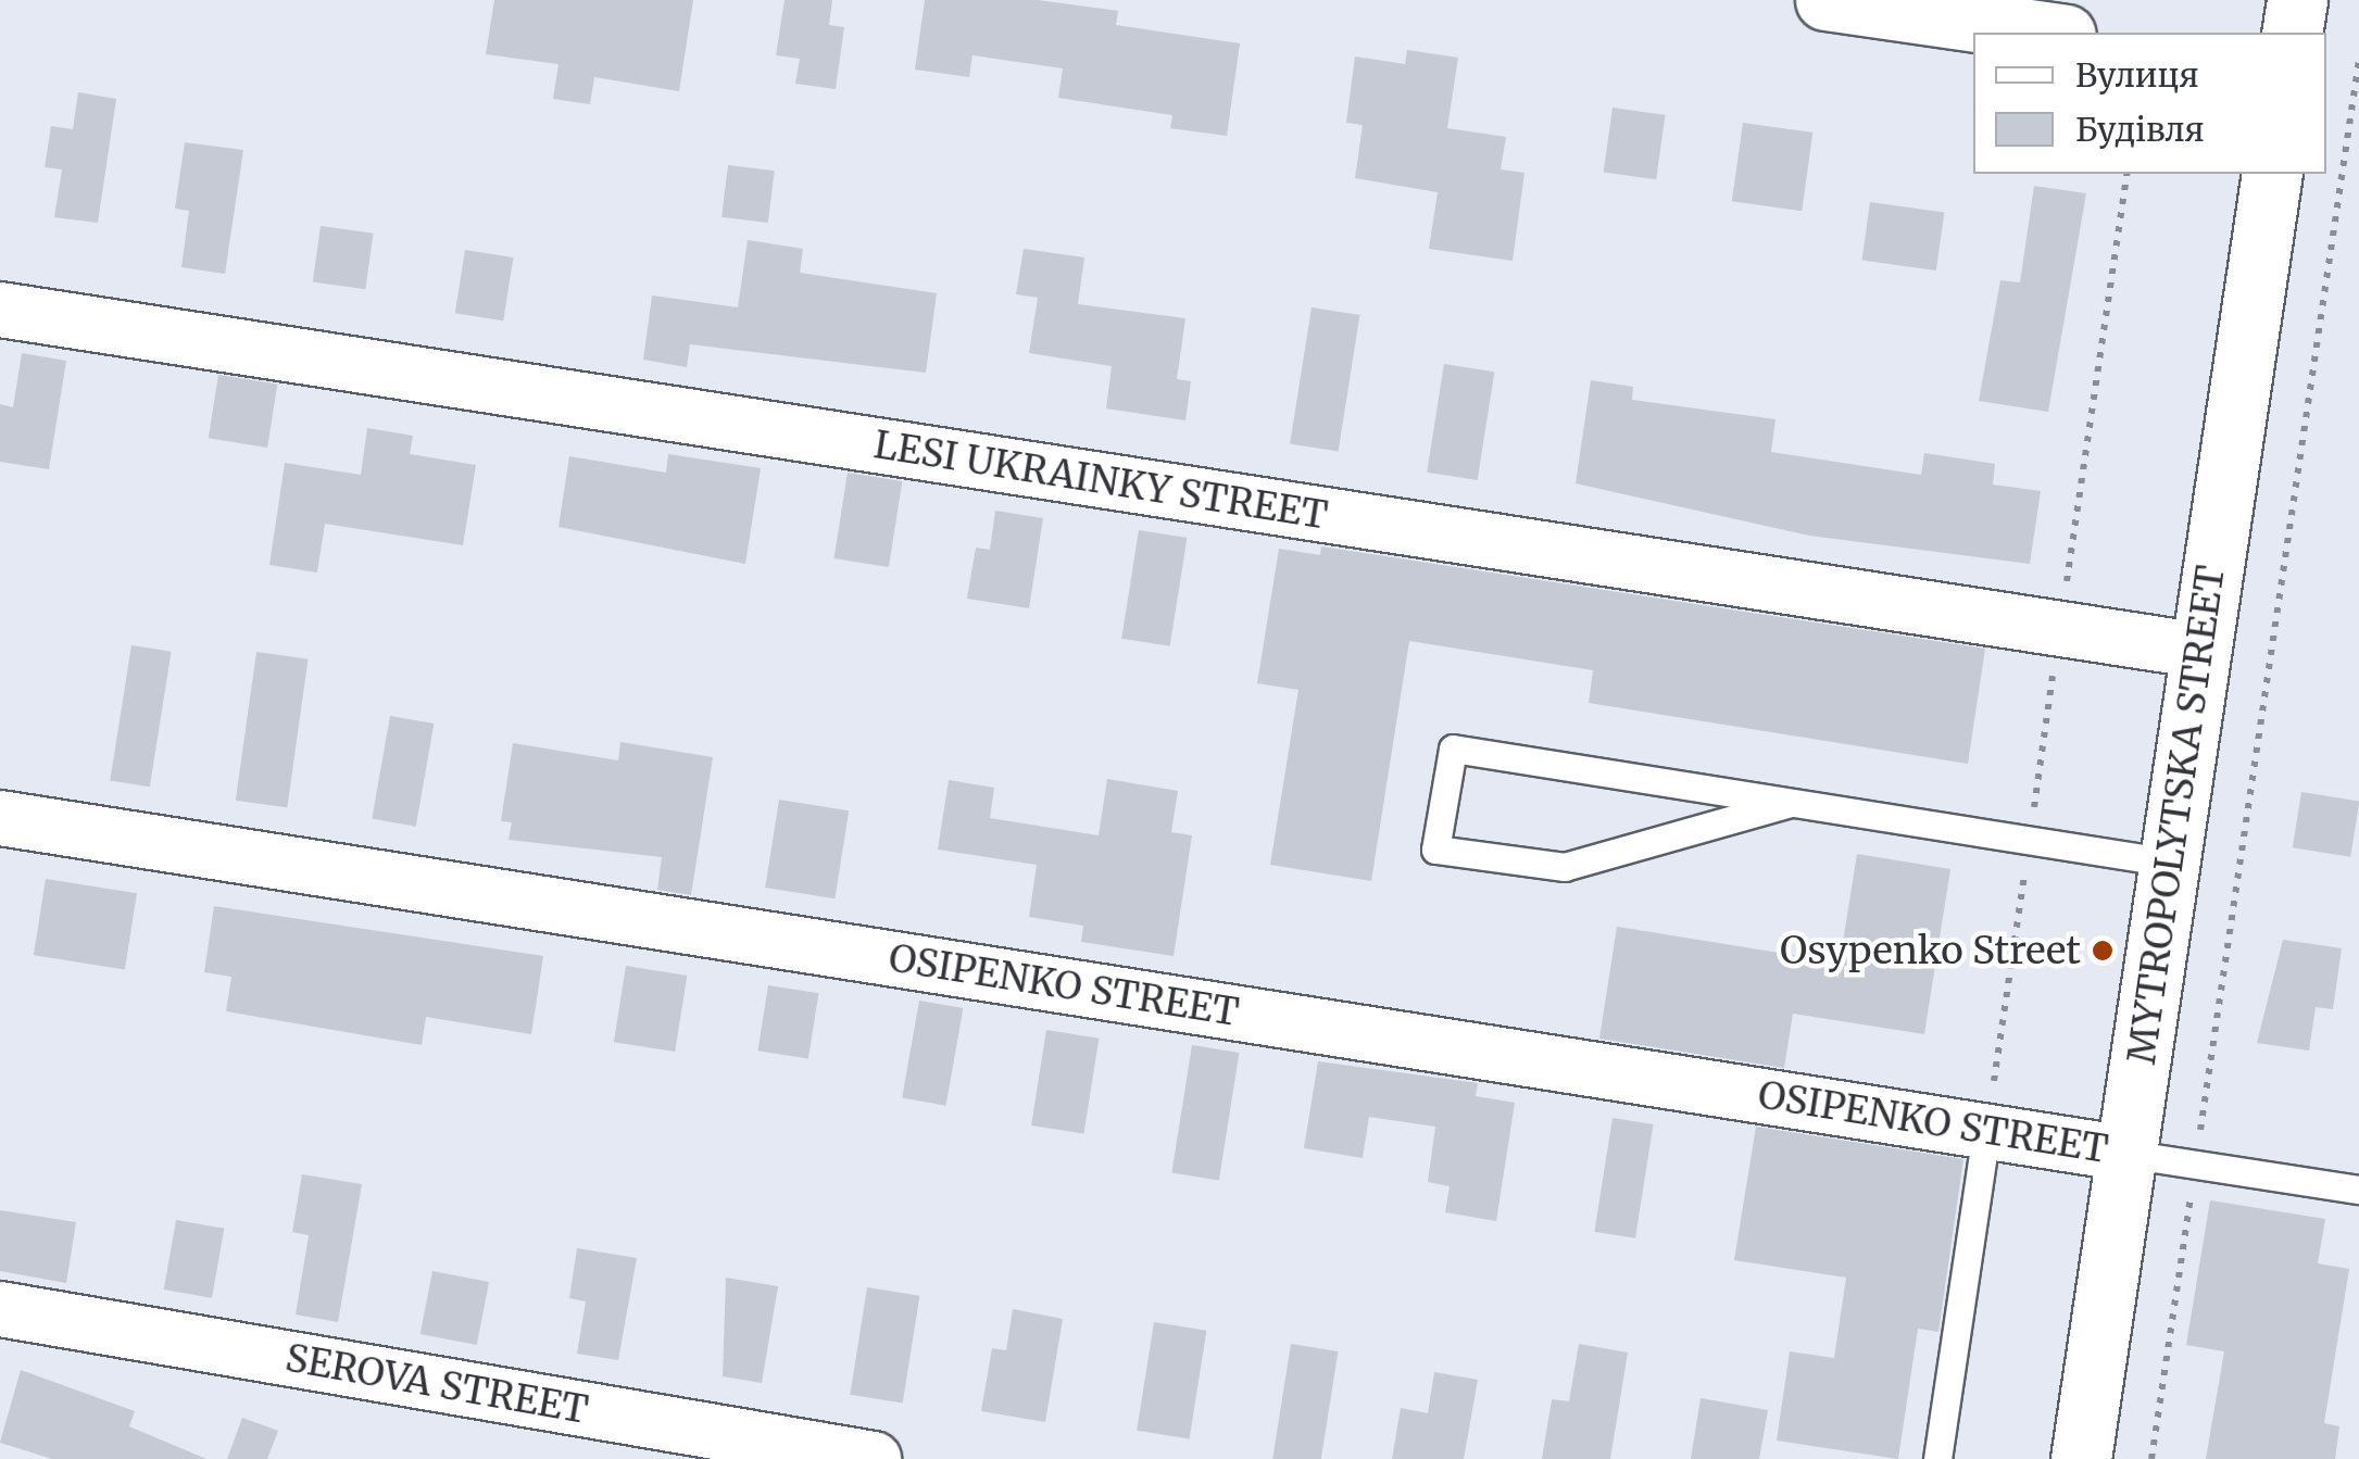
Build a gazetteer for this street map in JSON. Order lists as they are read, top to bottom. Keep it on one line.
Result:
{"streets":{"main road":["MYTROPOLYTSKA STREET"],"street":["LESI UKRAINKY STREET","OSIPENKO STREET","SEROVA STREET"]},"crossings":[["LESI UKRAINKY STREET","MYTROPOLYTSKA STREET"],["MYTROPOLYTSKA STREET","OSIPENKO STREET"]],"places":["Osypenko Street"],"legend":["Вулиця","Будівля"]}
